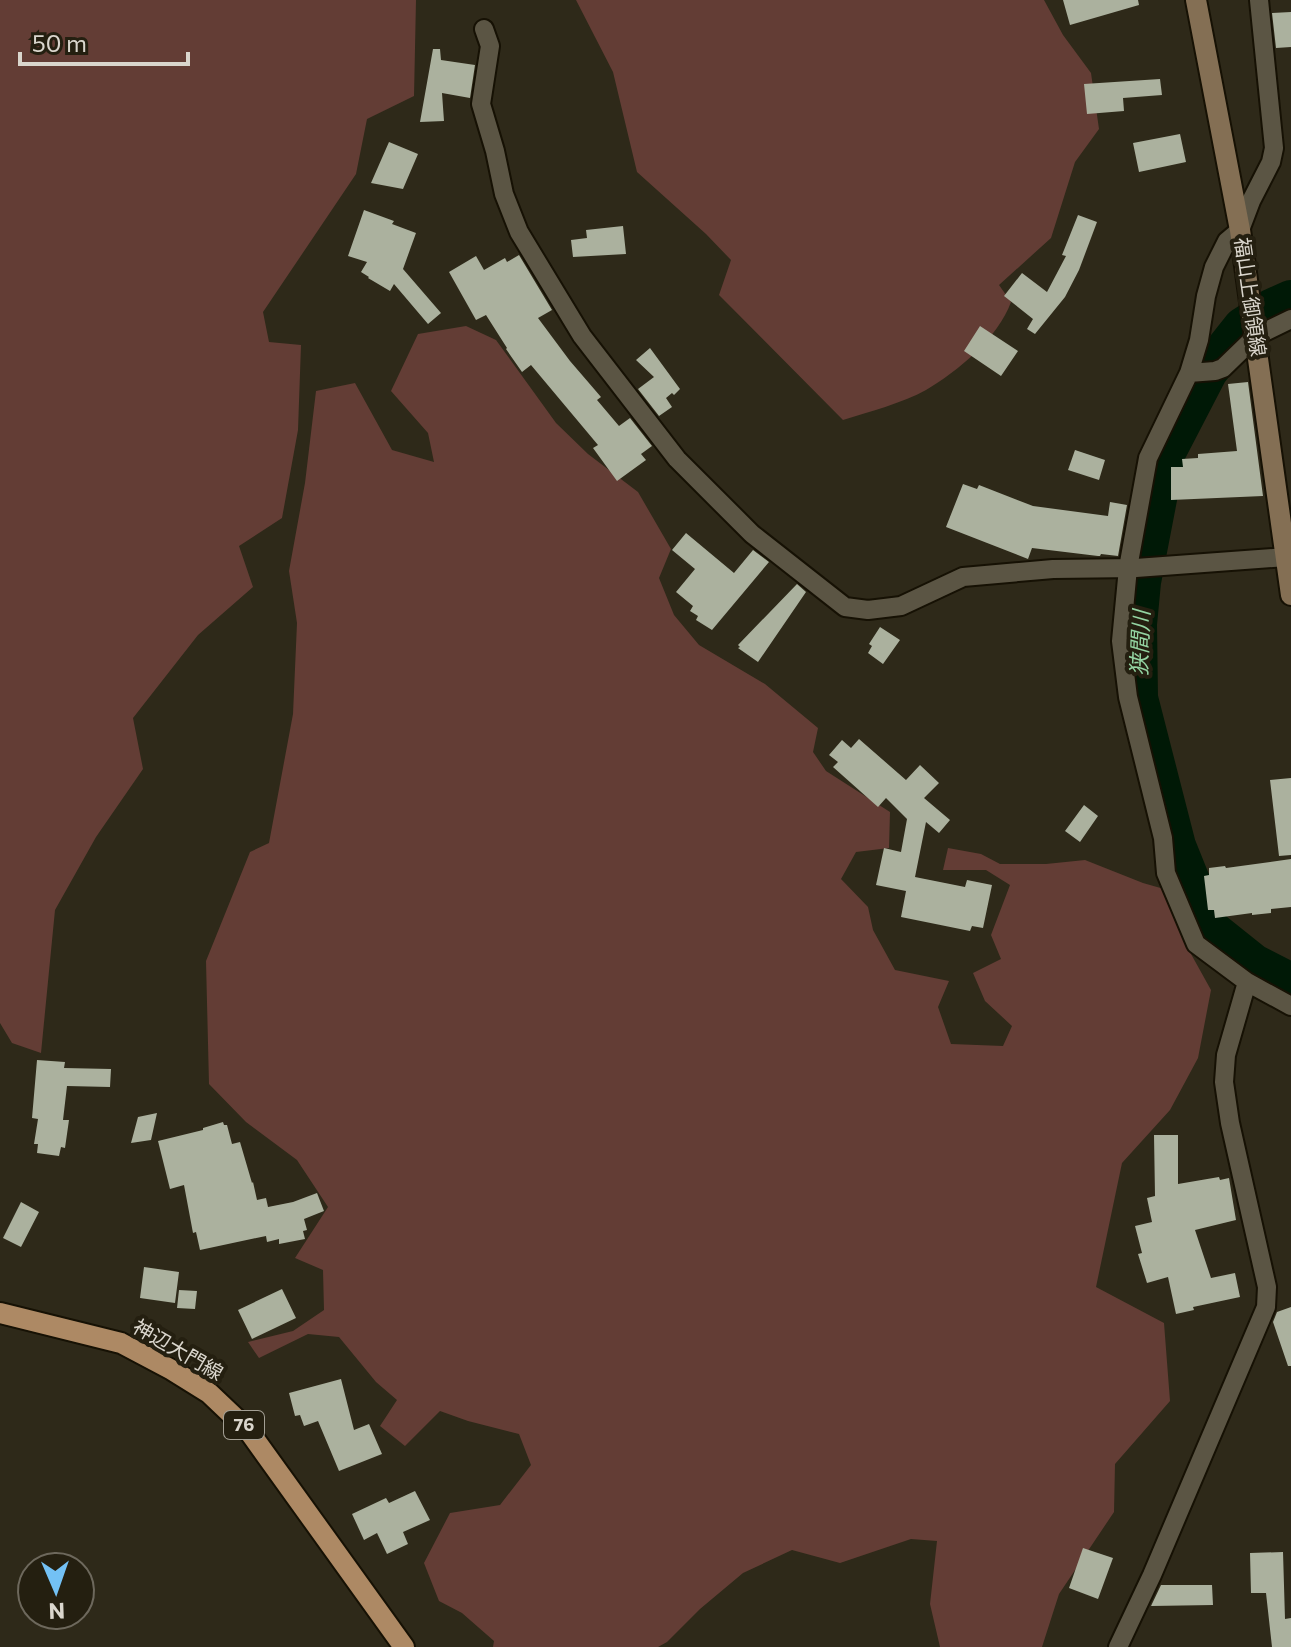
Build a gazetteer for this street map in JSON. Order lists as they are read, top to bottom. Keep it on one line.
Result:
{"streets":{"main road":["福山上御領線","神辺大門線","76"]},"water":["狭間川"],"scale_bar":"50 m","north":"bottom"}
